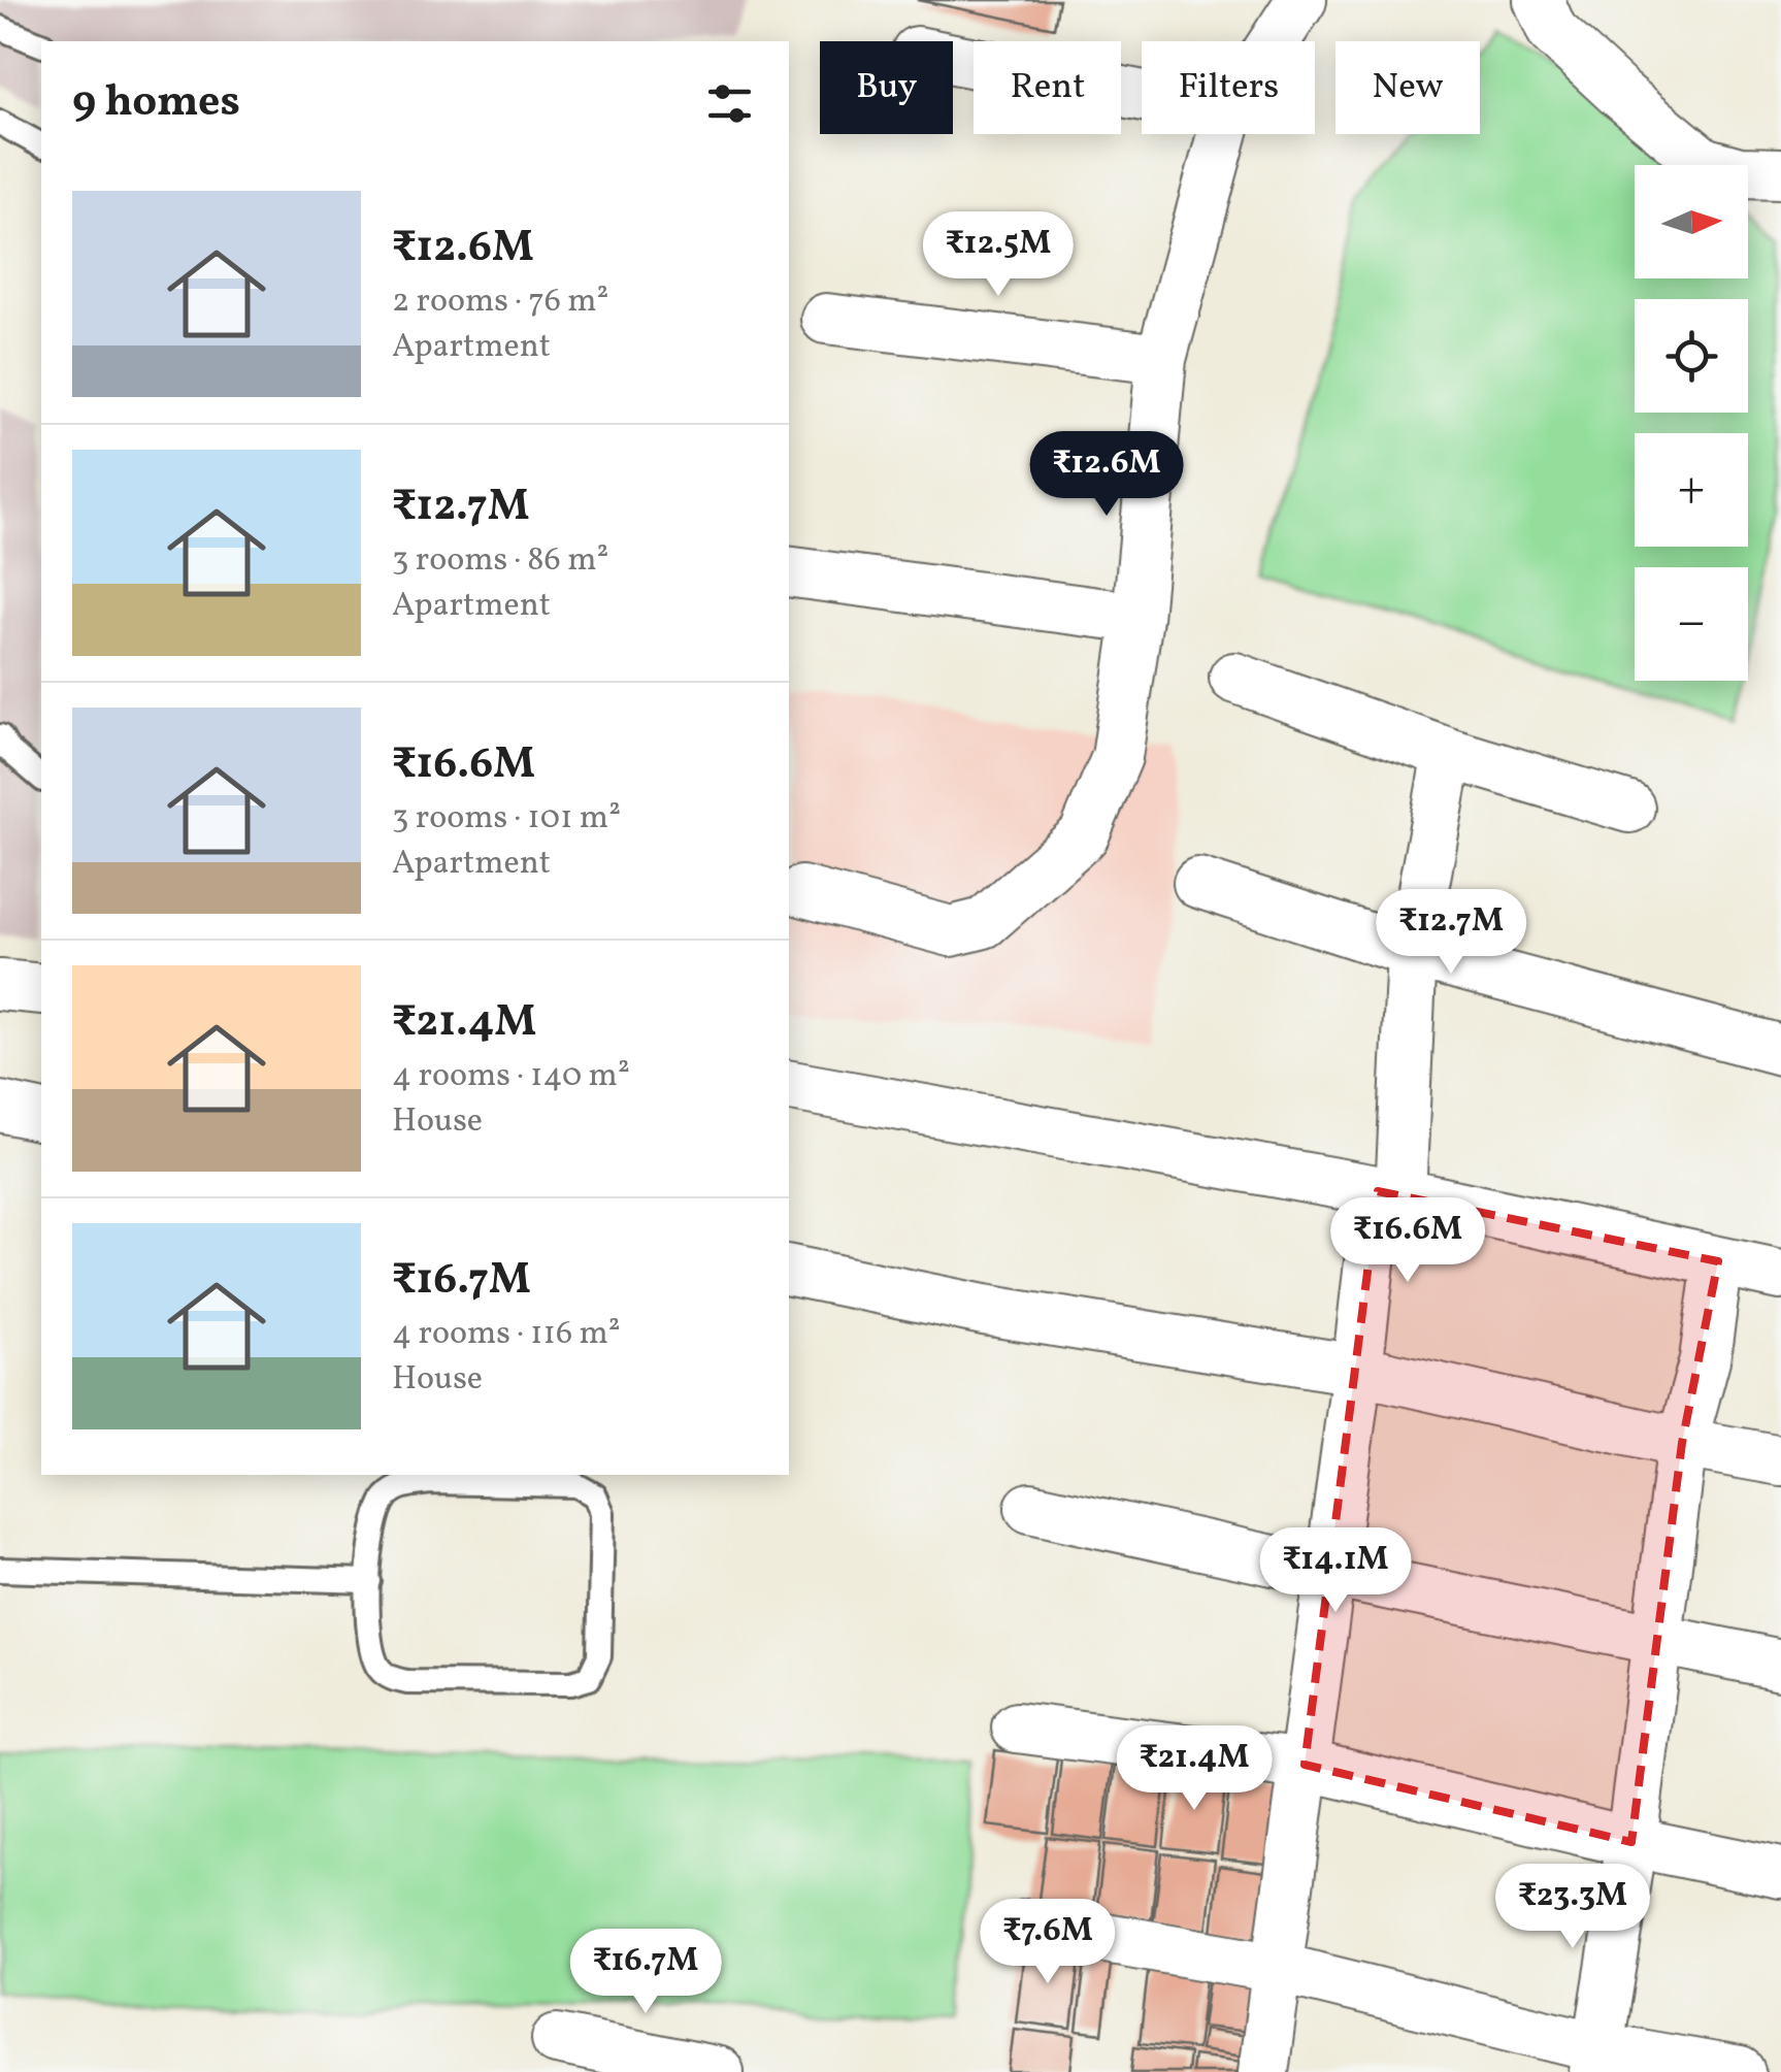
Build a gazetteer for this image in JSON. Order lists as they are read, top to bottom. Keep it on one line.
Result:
{"north":"right","page":{"chip":["Buy","Rent","Filters","New"],"heading":"9 homes","map_buttons":["+","−"],"list":[{"name":"₹12.6M","note":"2 rooms · 76 m² · Apartment"},{"name":"₹12.7M","note":"3 rooms · 86 m² · Apartment"},{"name":"₹16.6M","note":"3 rooms · 101 m² · Apartment"},{"name":"₹21.4M","note":"4 rooms · 140 m² · House"},{"name":"₹16.7M","note":"4 rooms · 116 m² · House"}],"price":["₹12.5M","₹12.6M","₹12.7M","₹16.6M","₹14.1M","₹21.4M","₹23.3M","₹7.6M","₹16.7M"]}}
